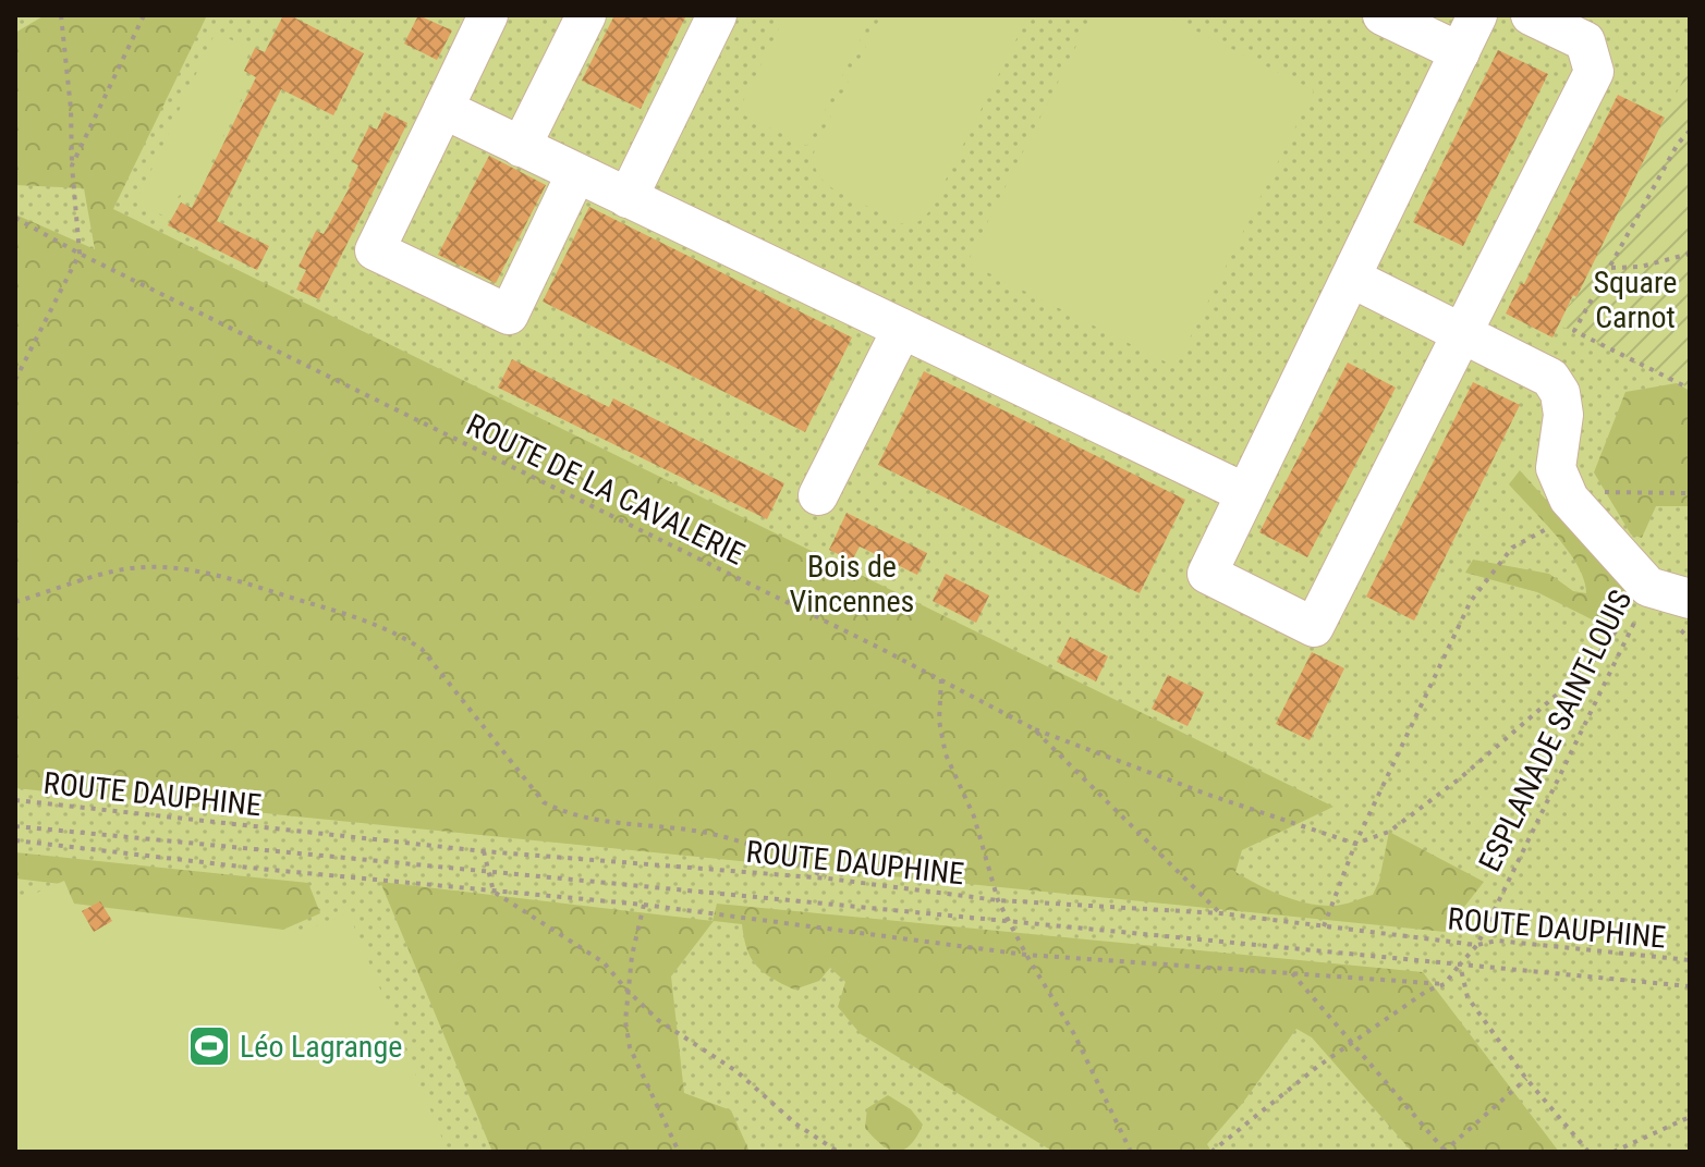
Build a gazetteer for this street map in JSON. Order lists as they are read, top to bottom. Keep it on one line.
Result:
{"streets":{"path":["ROUTE DE LA CAVALERIE","ESPLANADE SAINT-LOUIS","ROUTE DAUPHINE"]},"crossings":[["ROUTE DE LA CAVALERIE","ROUTE DAUPHINE"],["ESPLANADE SAINT-LOUIS","ROUTE DAUPHINE"]],"parks":["Square Carnot","Bois de Vincennes"],"places":{"sports":["Léo Lagrange"]}}
